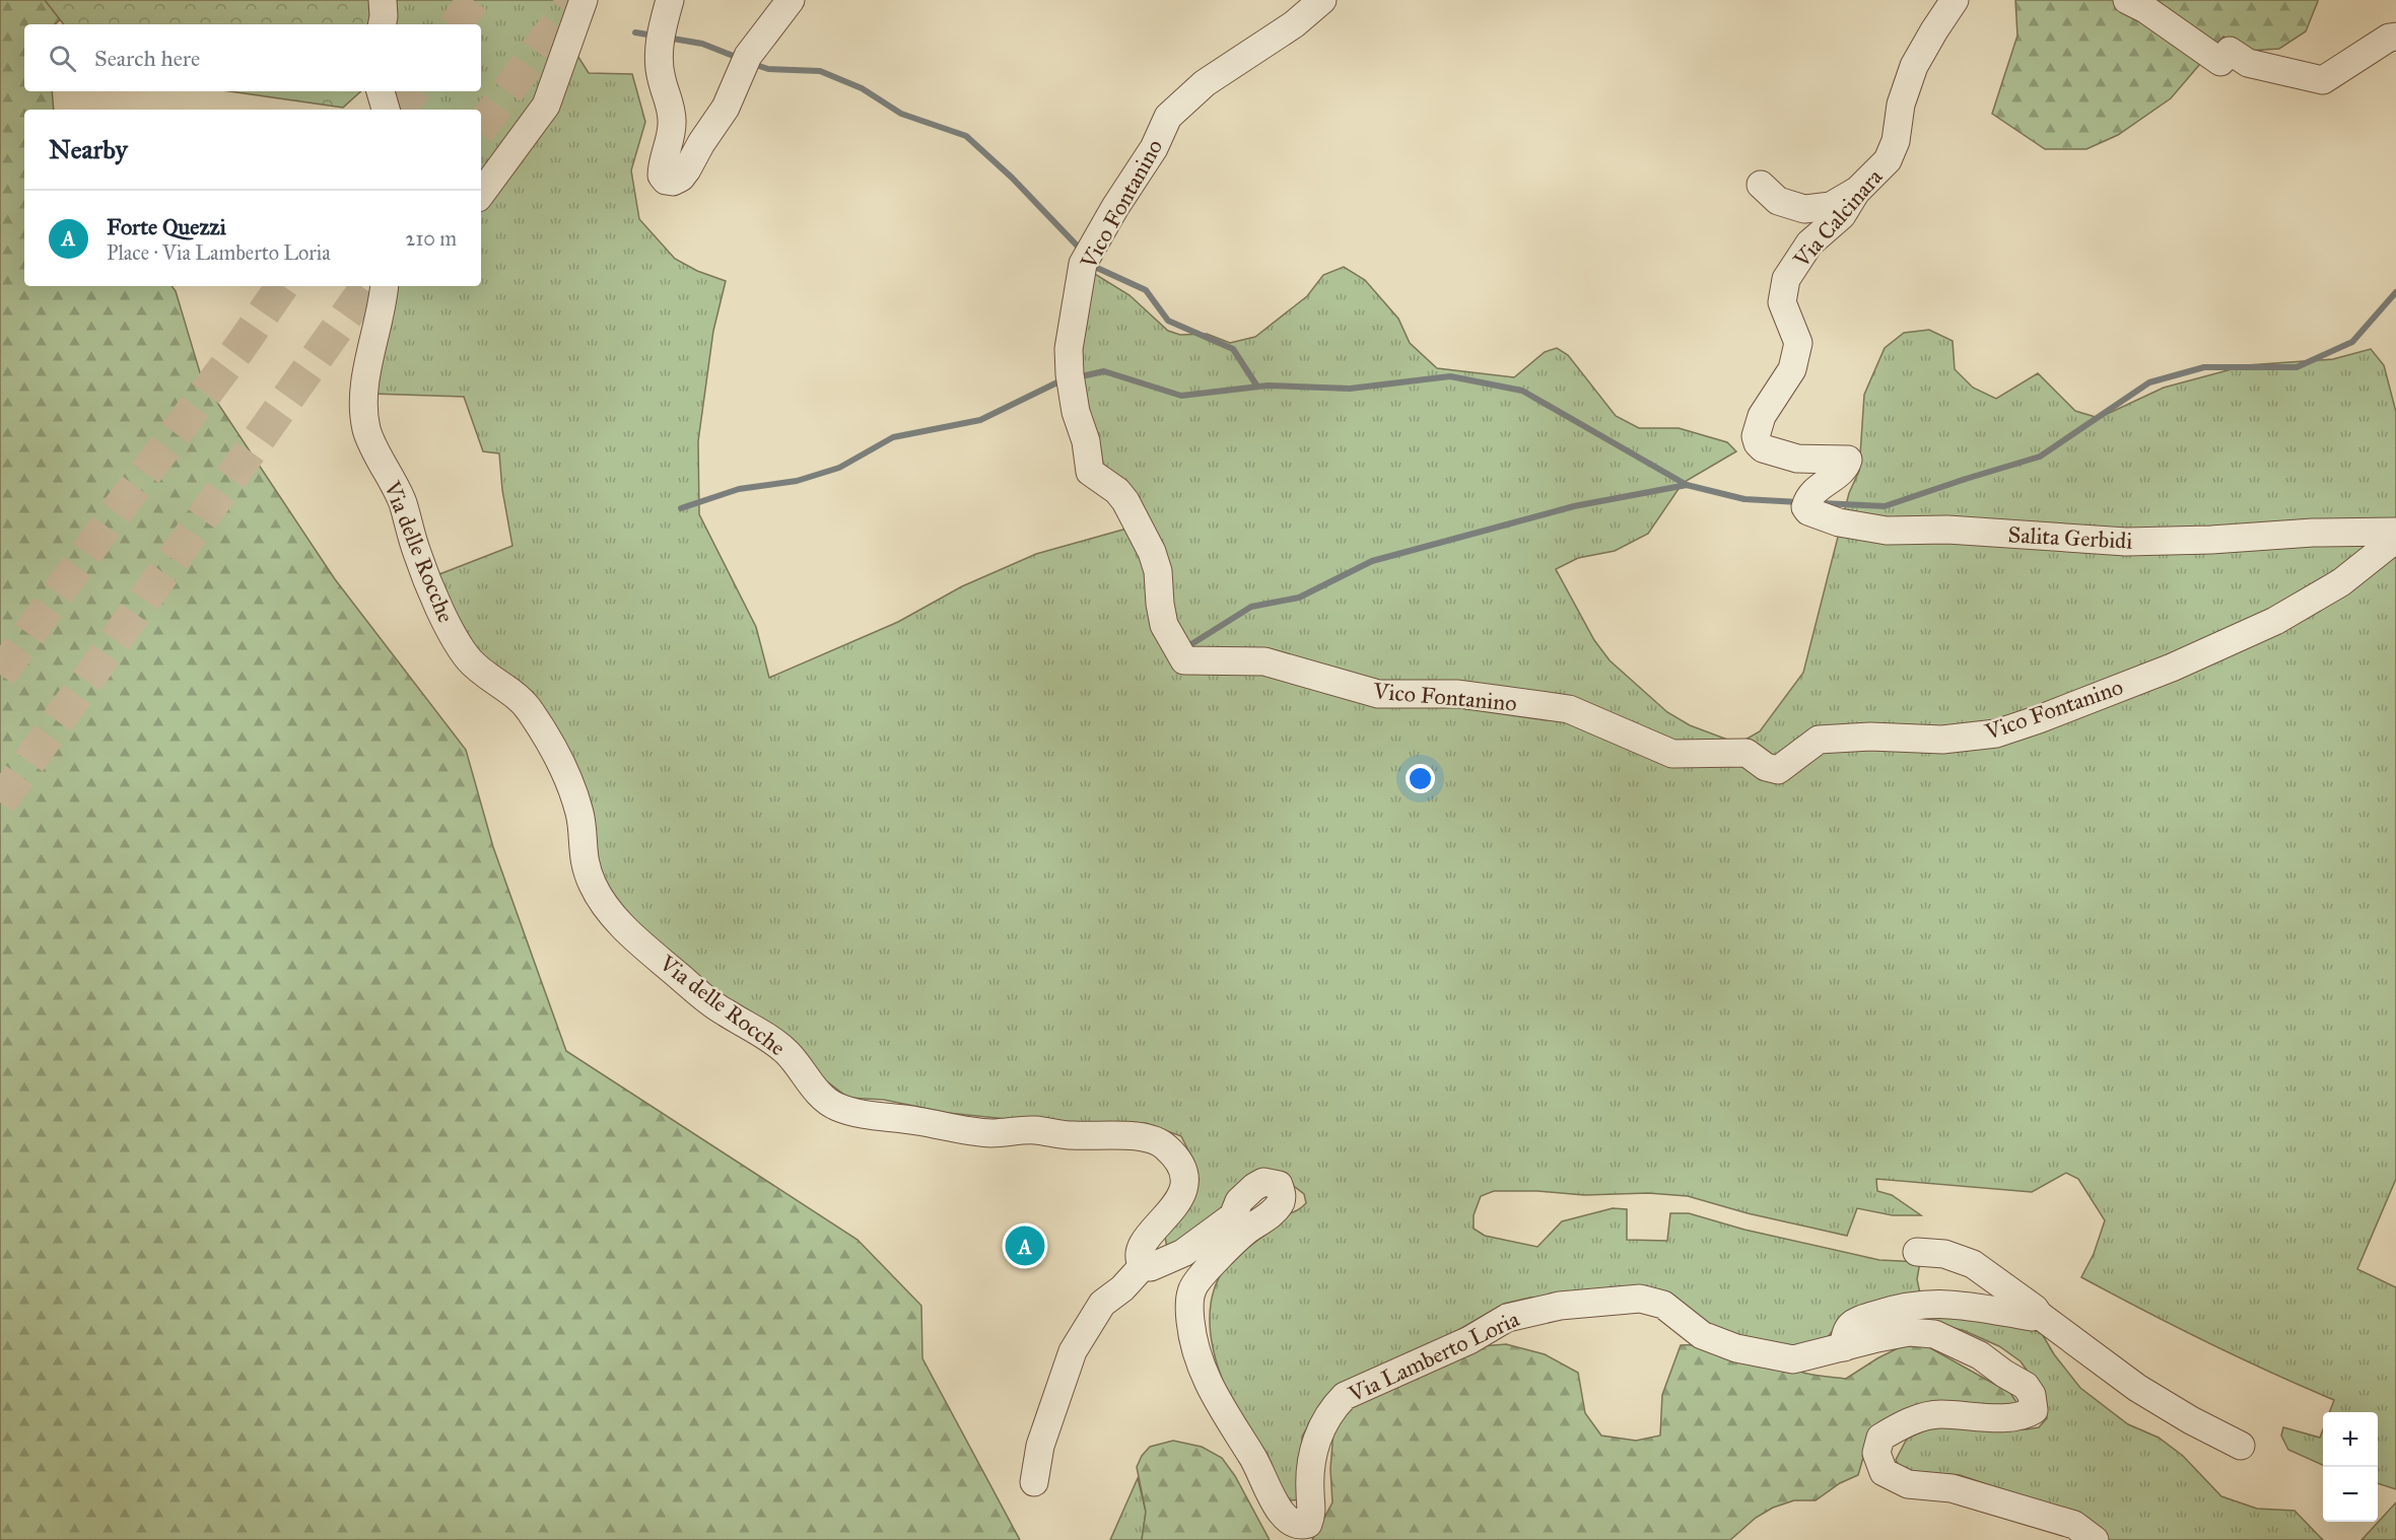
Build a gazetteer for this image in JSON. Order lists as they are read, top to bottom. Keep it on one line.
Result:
{"streets":{"street":["Vico Fontanino","Via Calcinara","Salita Gerbidi","Via delle Rocche","Via Lamberto Loria"]},"crossings":[["Via Calcinara","Salita Gerbidi"],["Via delle Rocche","Via Lamberto Loria"]],"page":{"search":"Search here","heading":"Nearby","list":[{"mark":"A","name":"Forte Quezzi","note":"Place · Via Lamberto Loria","value":"210 m"}],"pins":"A","map_buttons":["+","−"]}}
